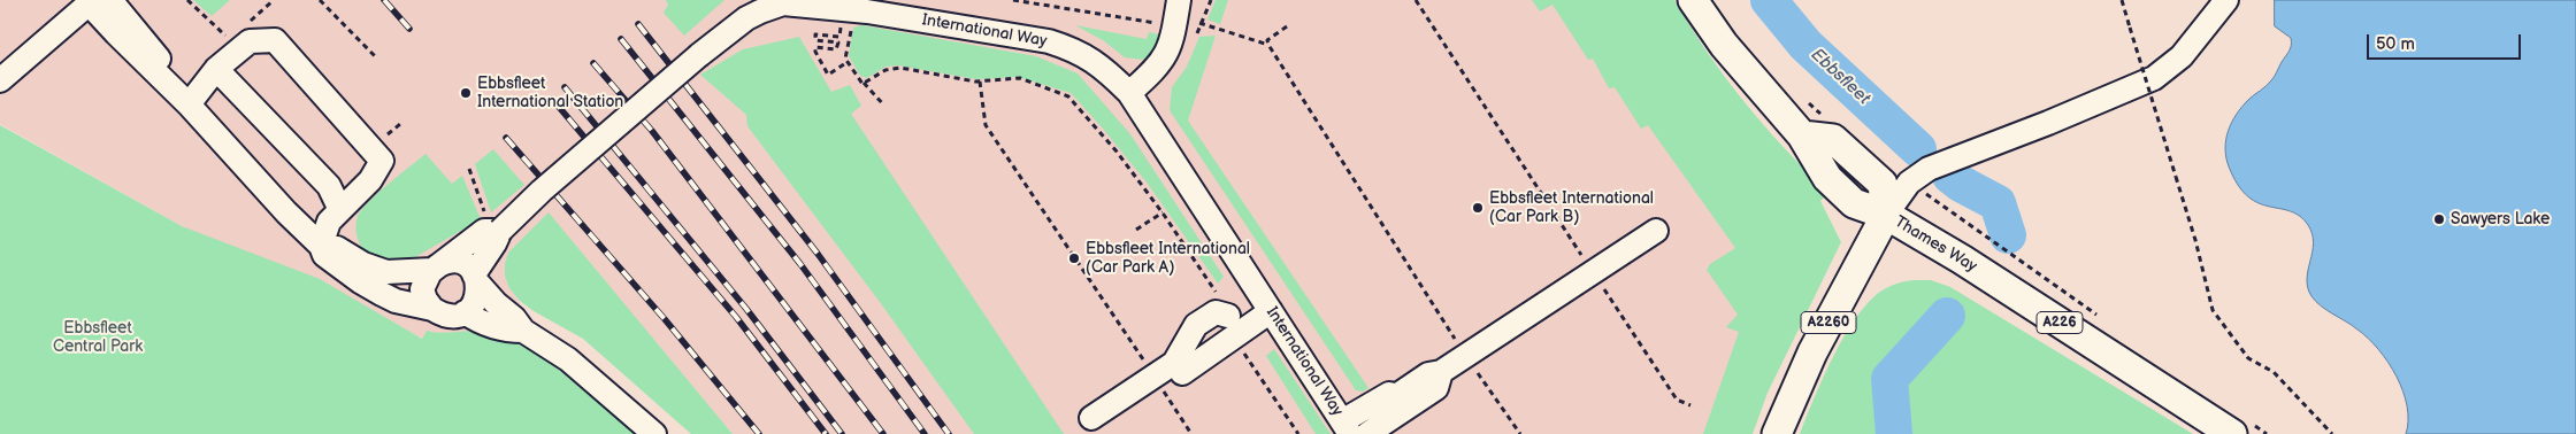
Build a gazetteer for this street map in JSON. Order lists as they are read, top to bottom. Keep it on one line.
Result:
{"streets":{"main road":["Thames Way","A2260","A226"],"street":["International Way"]},"crossings":[["Thames Way","A2260"]],"water":["Ebbsfleet"],"parks":["Ebbsfleet Central Park"],"places":["Ebbsfleet International Station","Ebbsfleet International (Car Park B)","Sawyers Lake","Ebbsfleet International (Car Park A)"],"scale_bar":"50 m"}
